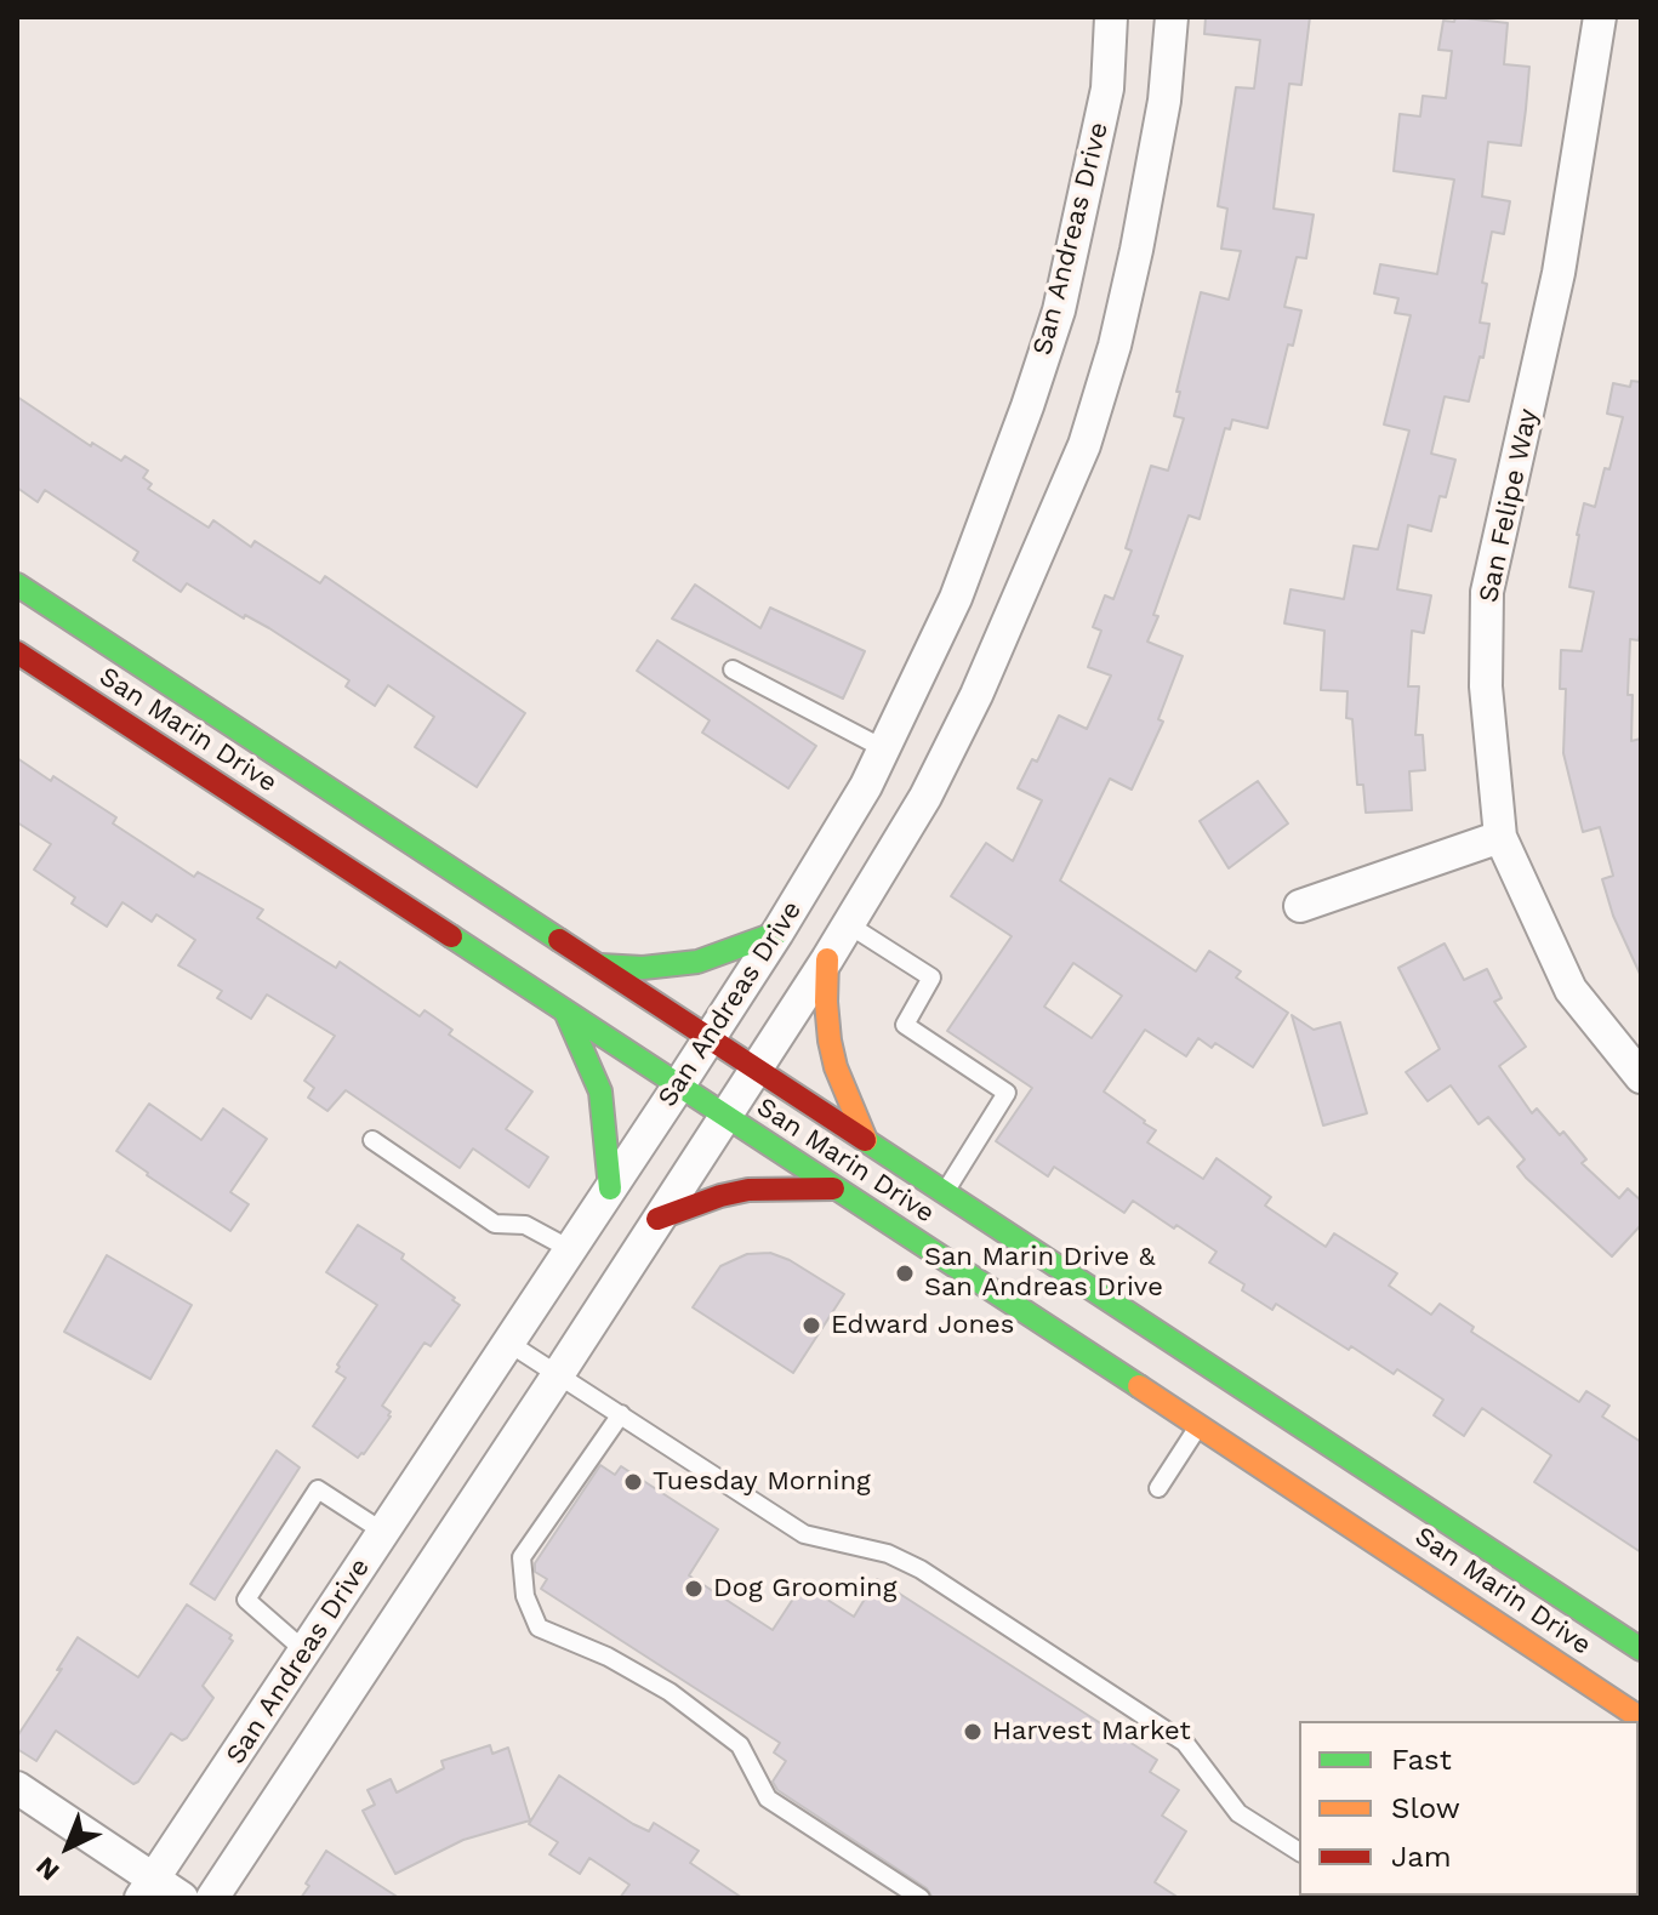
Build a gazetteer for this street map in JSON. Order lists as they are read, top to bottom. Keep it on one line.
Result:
{"streets":{"main road":["San Marin Drive"],"street":["San Andreas Drive","San Felipe Way"]},"crossings":[["San Andreas Drive","San Marin Drive"]],"places":["San Marin Drive & San Andreas Drive","Edward Jones","Tuesday Morning","Dog Grooming","Harvest Market"],"legend":["Fast","Slow","Jam"],"north":"bottom left"}
